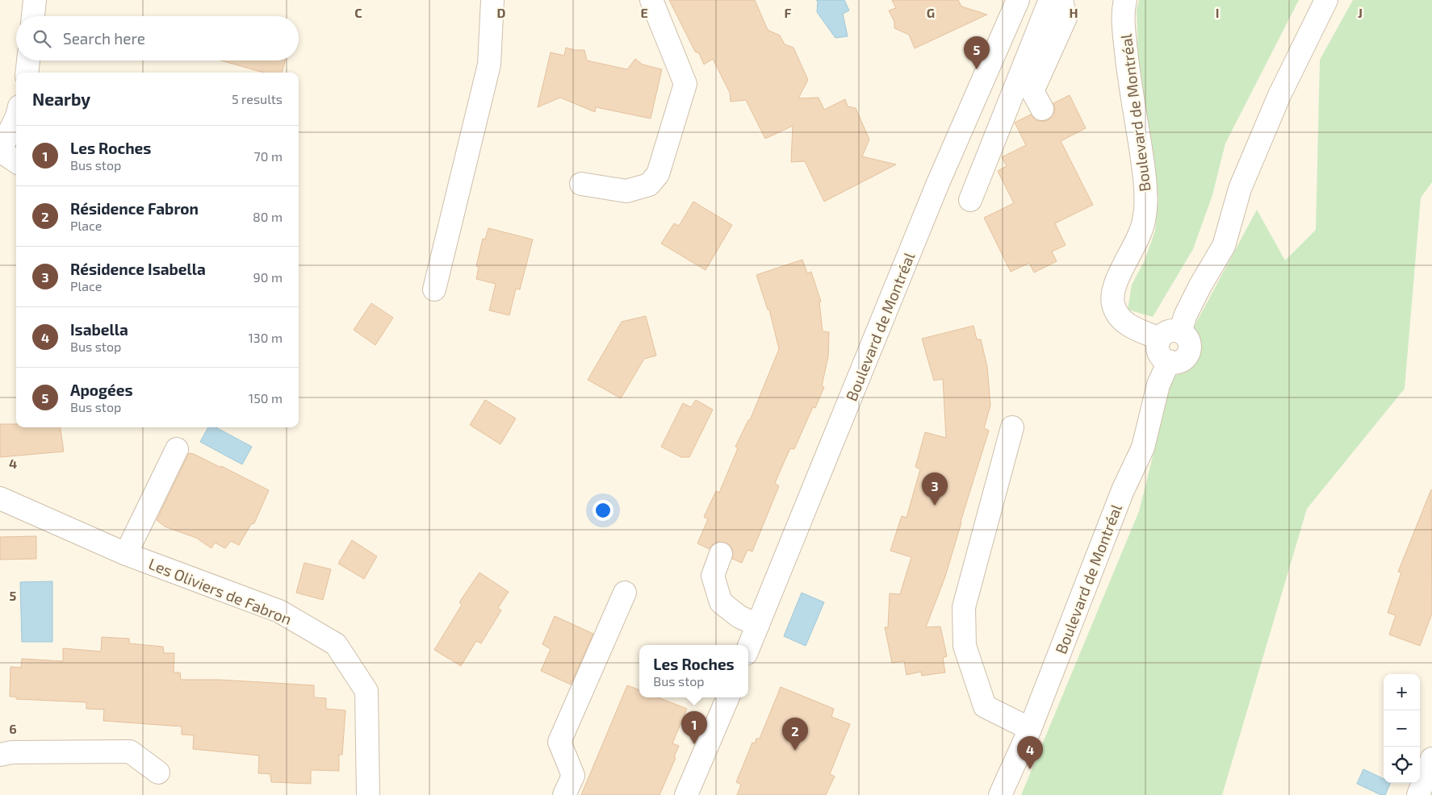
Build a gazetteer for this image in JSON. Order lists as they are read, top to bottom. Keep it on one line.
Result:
{"streets":{"street":["Boulevard de Montréal","Les Oliviers de Fabron"]},"page":{"search":"Search here","pins":["5","3","1","2","4"],"heading":["Nearby","5 results"],"list":[{"mark":"1","name":"Les Roches","note":"Bus stop","value":"70 m"},{"mark":"2","name":"Résidence Fabron","note":"Place","value":"80 m"},{"mark":"3","name":"Résidence Isabella","note":"Place","value":"90 m"},{"mark":"4","name":"Isabella","note":"Bus stop","value":"130 m"},{"mark":"5","name":"Apogées","note":"Bus stop","value":"150 m"}],"popup":["Les Roches","Bus stop"],"map_buttons":["+","−"]},"grid":{"columns":["C","D","E","F","G","H","I","J"],"rows":["4","5","6"]}}
